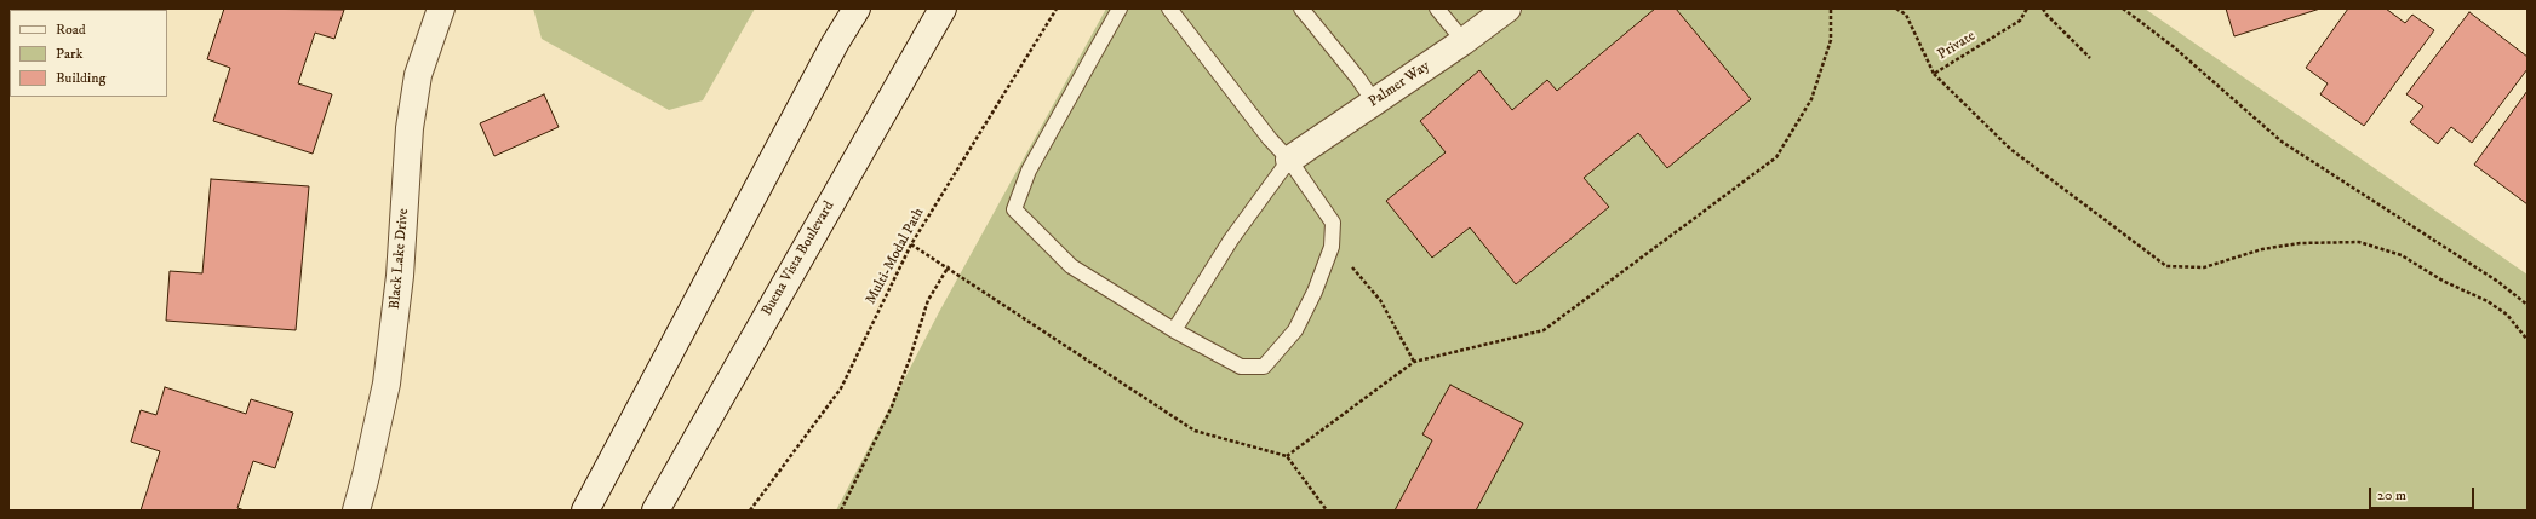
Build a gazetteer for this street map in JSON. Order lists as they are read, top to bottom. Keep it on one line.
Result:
{"streets":{"main road":["Palmer Way","Black Lake Drive","Buena Vista Boulevard"],"path":["Private","Multi-Modal Path"]},"legend":["Road","Park","Building"],"scale_bar":"20 m"}
